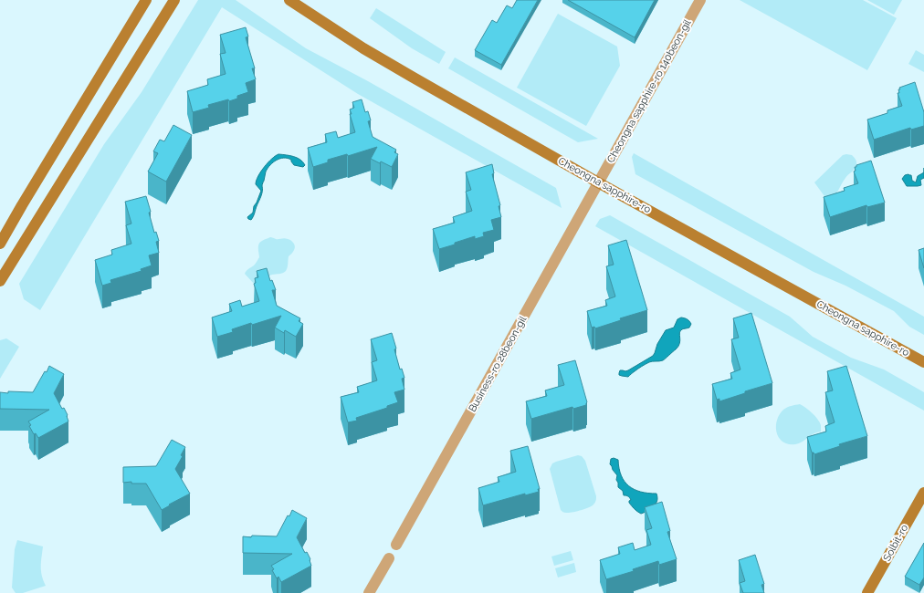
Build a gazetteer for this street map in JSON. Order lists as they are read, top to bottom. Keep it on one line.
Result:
{"streets":{"street":["Cheongna sapphire-ro 140beon-gil","Cheongna sapphire-ro","Business-ro 28beon-gil","Solbit-ro"]},"crossings":[["Cheongna sapphire-ro 140beon-gil","Cheongna sapphire-ro"],["Cheongna sapphire-ro 140beon-gil","Business-ro 28beon-gil"],["Cheongna sapphire-ro","Business-ro 28beon-gil"]]}
